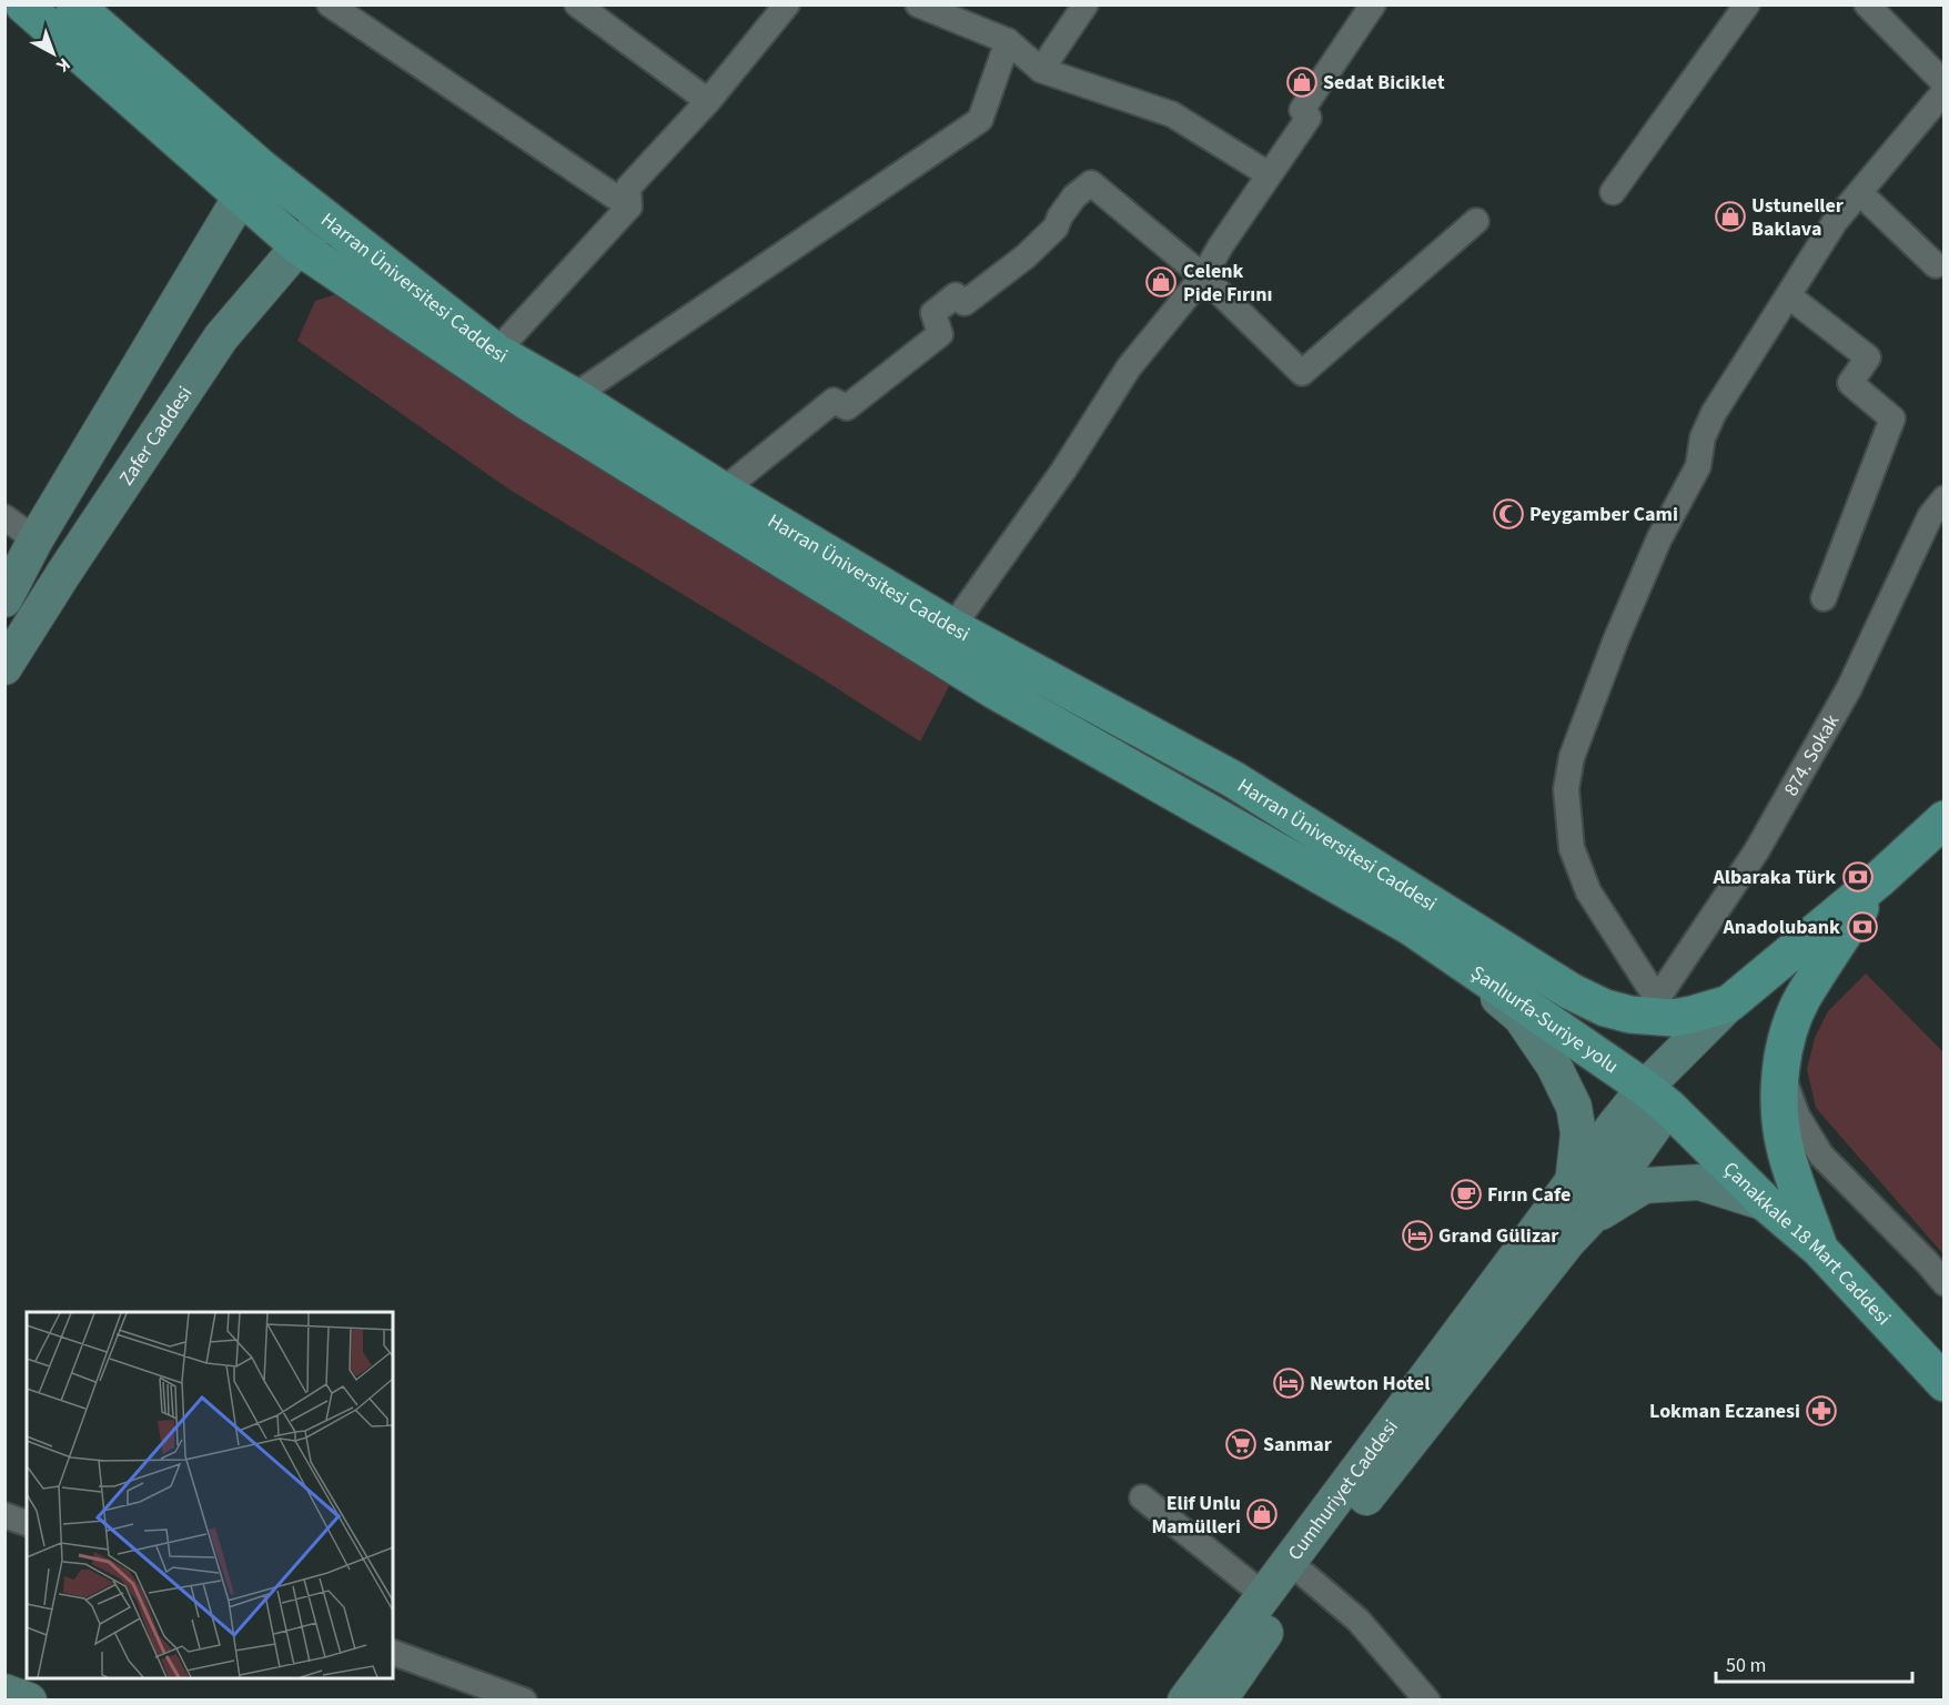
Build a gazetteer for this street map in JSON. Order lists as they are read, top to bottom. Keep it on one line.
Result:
{"streets":{"main road":["Harran Üniversitesi Caddesi","Zafer Caddesi","Şanlıurfa-Suriye yolu","Çanakkale 18 Mart Caddesi","Cumhuriyet Caddesi"],"street":["874. Sokak"]},"crossings":[["Harran Üniversitesi Caddesi","Zafer Caddesi"],["Harran Üniversitesi Caddesi","Şanlıurfa-Suriye yolu"],["Harran Üniversitesi Caddesi","Cumhuriyet Caddesi"],["Şanlıurfa-Suriye yolu","Çanakkale 18 Mart Caddesi"],["Şanlıurfa-Suriye yolu","Cumhuriyet Caddesi"],["Çanakkale 18 Mart Caddesi","Cumhuriyet Caddesi"]],"places":{"shop":["Sedat Biciklet","Ustuneller Baklava","Celenk Pide Fırını","Elif Unlu Mamülleri"],"mosque":["Peygamber Cami"],"bank":["Albaraka Türk","Anadolubank"],"cafe":["Fırın Cafe"],"hotel":["Grand Gülizar","Newton Hotel"],"pharmacy":["Lokman Eczanesi"],"supermarket":["Sanmar"]},"scale_bar":"50 m","north":"bottom right"}
